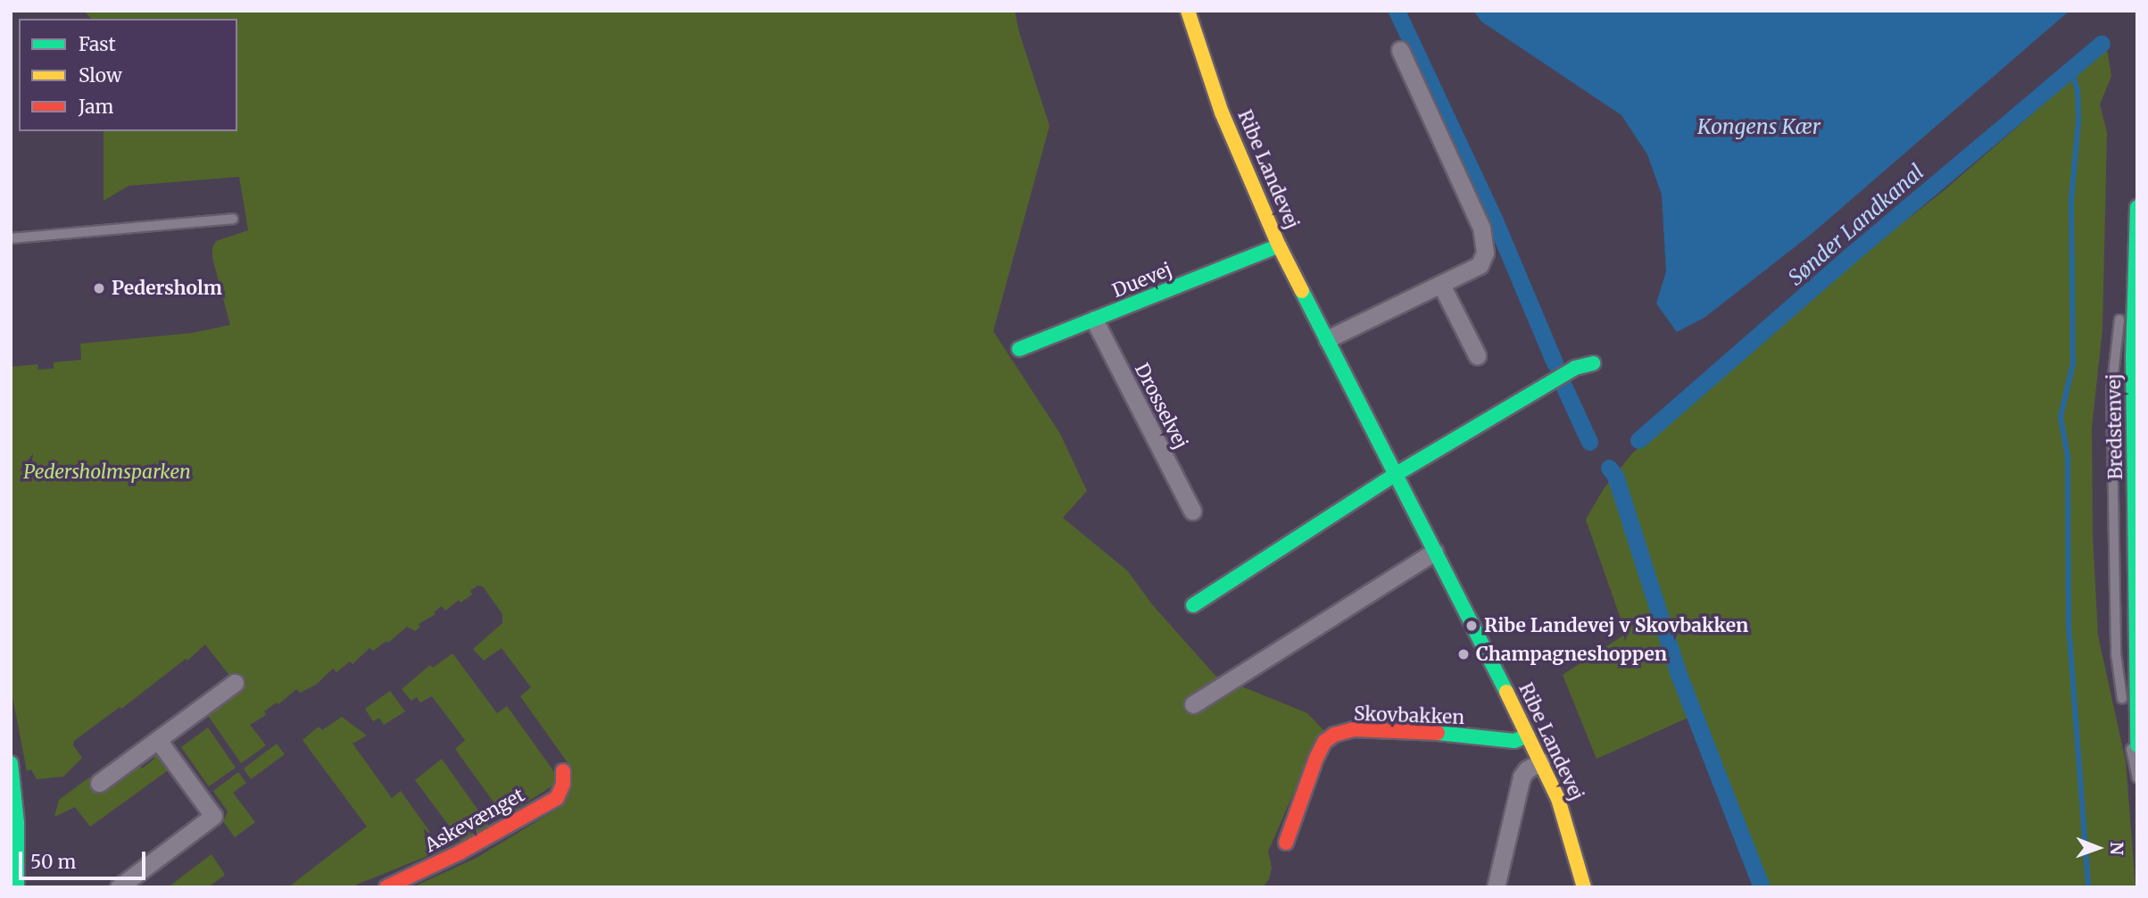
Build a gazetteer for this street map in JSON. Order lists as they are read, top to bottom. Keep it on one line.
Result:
{"streets":{"main road":["Ribe Landevej","Duevej","Bredstenvej","Skovbakken","Askevænget"],"street":["Drosselvej"]},"crossings":[["Ribe Landevej","Duevej"],["Ribe Landevej","Skovbakken"],["Duevej","Drosselvej"]],"water":["Kongens Kær","Sønder Landkanal"],"parks":["Pedersholmsparken"],"places":["Pedersholm","Ribe Landevej v Skovbakken","Champagneshoppen"],"legend":["Fast","Slow","Jam"],"scale_bar":"50 m","north":"right"}
